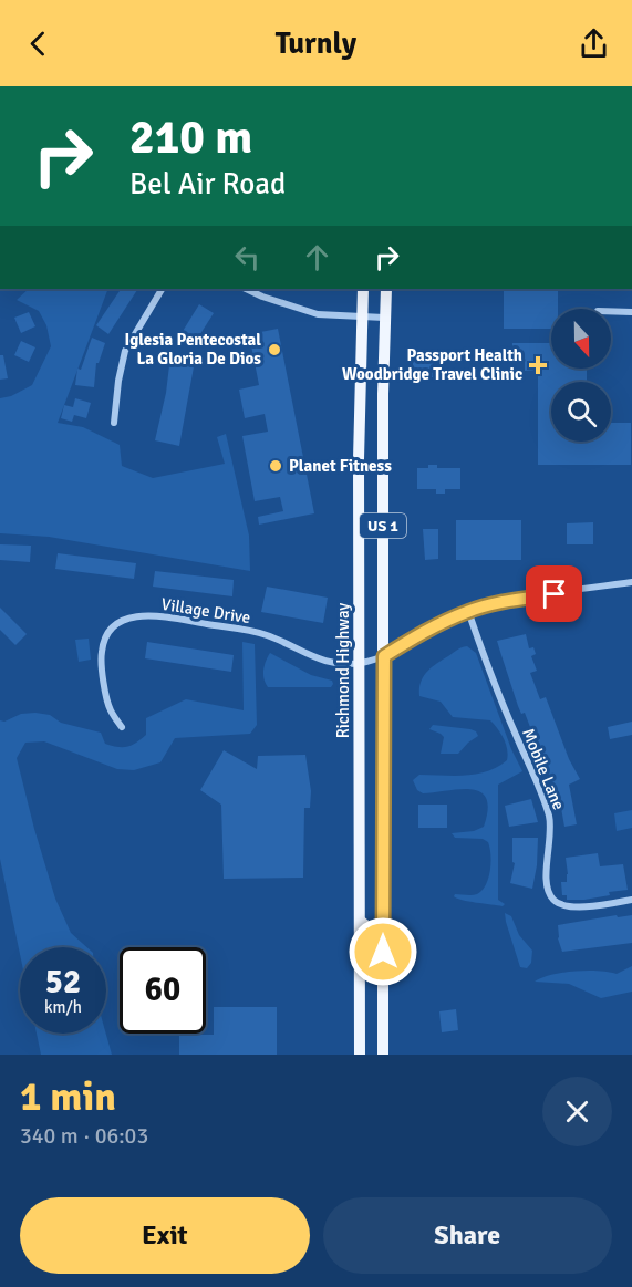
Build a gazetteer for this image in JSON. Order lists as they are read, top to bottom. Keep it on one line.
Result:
{"streets":{"main road":["US 1","Richmond Highway"],"street":["Village Drive","Mobile Lane"]},"crossings":[["Village Drive","Richmond Highway"]],"places":{"other":["Iglesia Pentecostal La Gloria De Dios","Planet Fitness"],"health":["Passport Health Woodbridge Travel Clinic"]},"north":"bottom","page":{"header":"Turnly","turn":["210 m","Bel Air Road"],"speed":"52 km/h","limit":"60","heading":["1 min","340 m · 06:03"],"buttons":["Exit","Share"]}}
